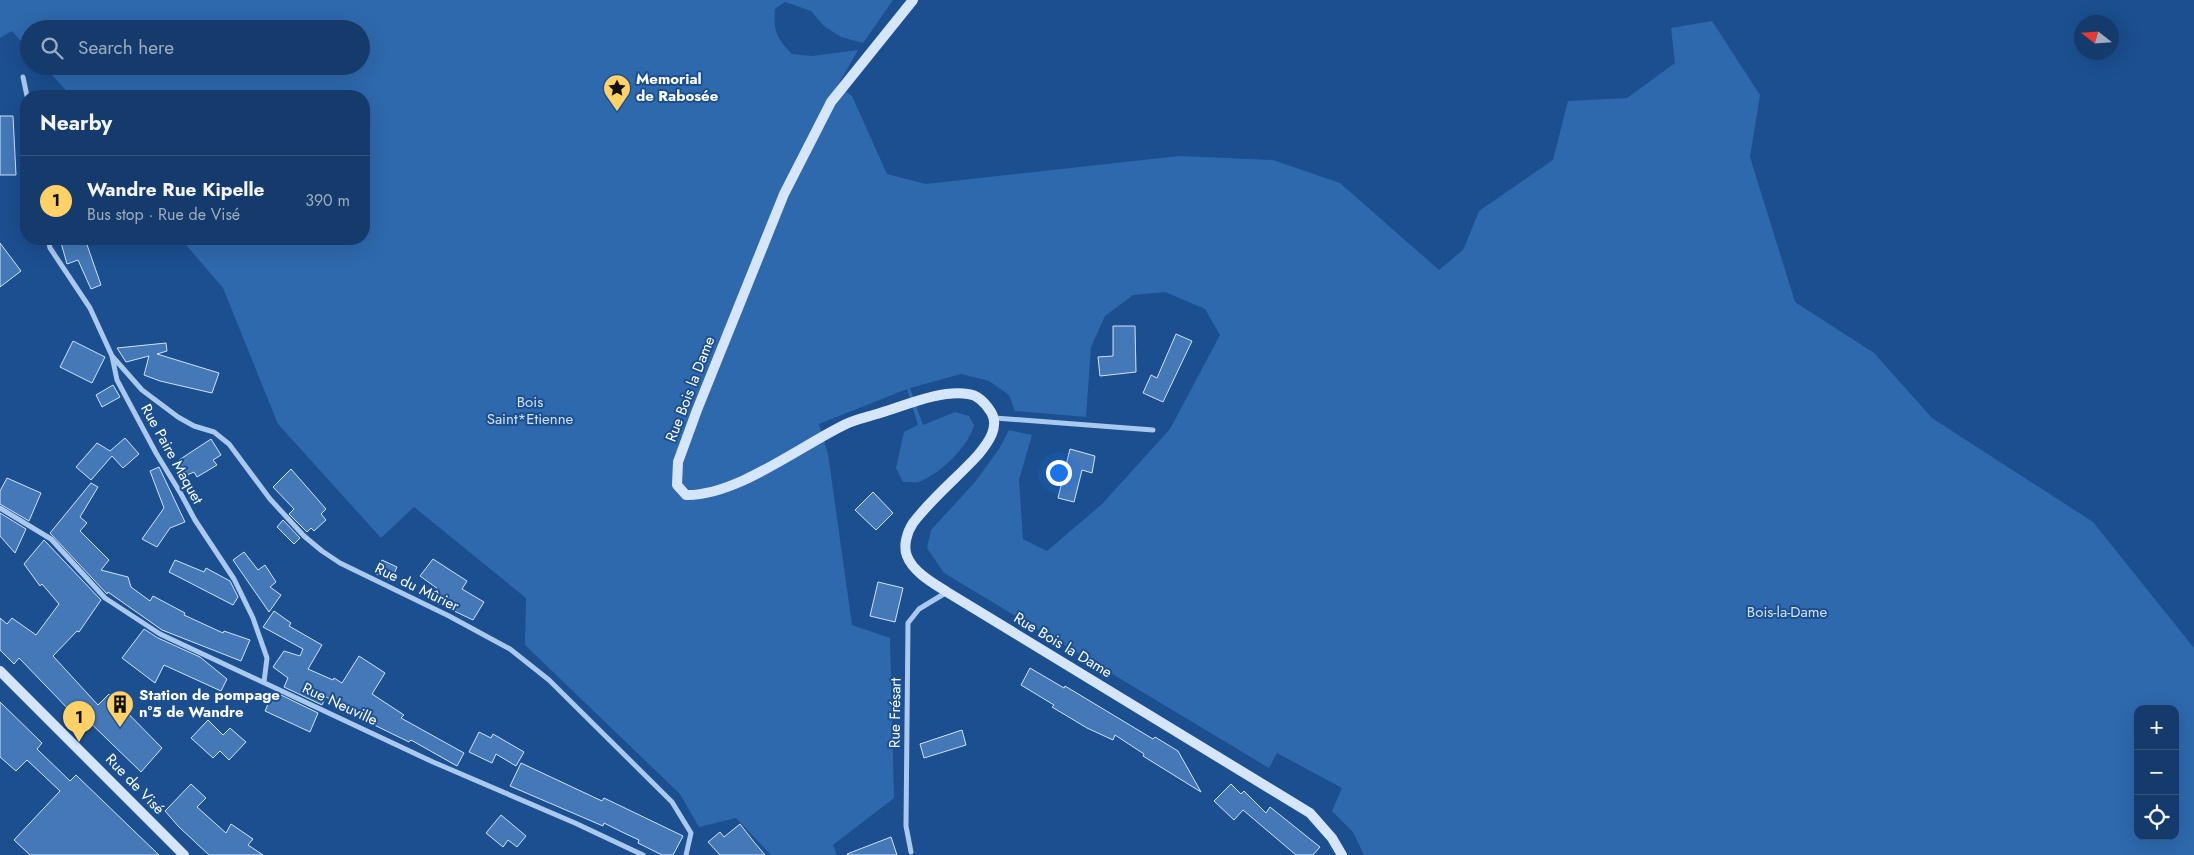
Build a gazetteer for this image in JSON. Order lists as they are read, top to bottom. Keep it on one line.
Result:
{"streets":{"street":["Rue Bois la Dame","Rue Paire Maquet","Rue du Mûrier","Rue Neuville","Rue Frésart","Rue de Visé"]},"crossings":[["Rue Bois la Dame","Rue Frésart"],["Rue Paire Maquet","Rue du Mûrier"],["Rue Paire Maquet","Rue Neuville"]],"parks":["Bois Saint*Etienne","Bois-la-Dame"],"places":{"place":["Memorial de Rabosée"],"building":["Station de pompage n°5 de Wandre"]},"north":"left","page":{"search":"Search here","heading":"Nearby","list":[{"mark":"1","name":"Wandre Rue Kipelle","note":"Bus stop · Rue de Visé","value":"390 m"}],"pins":"1","map_buttons":["+","−"]}}
